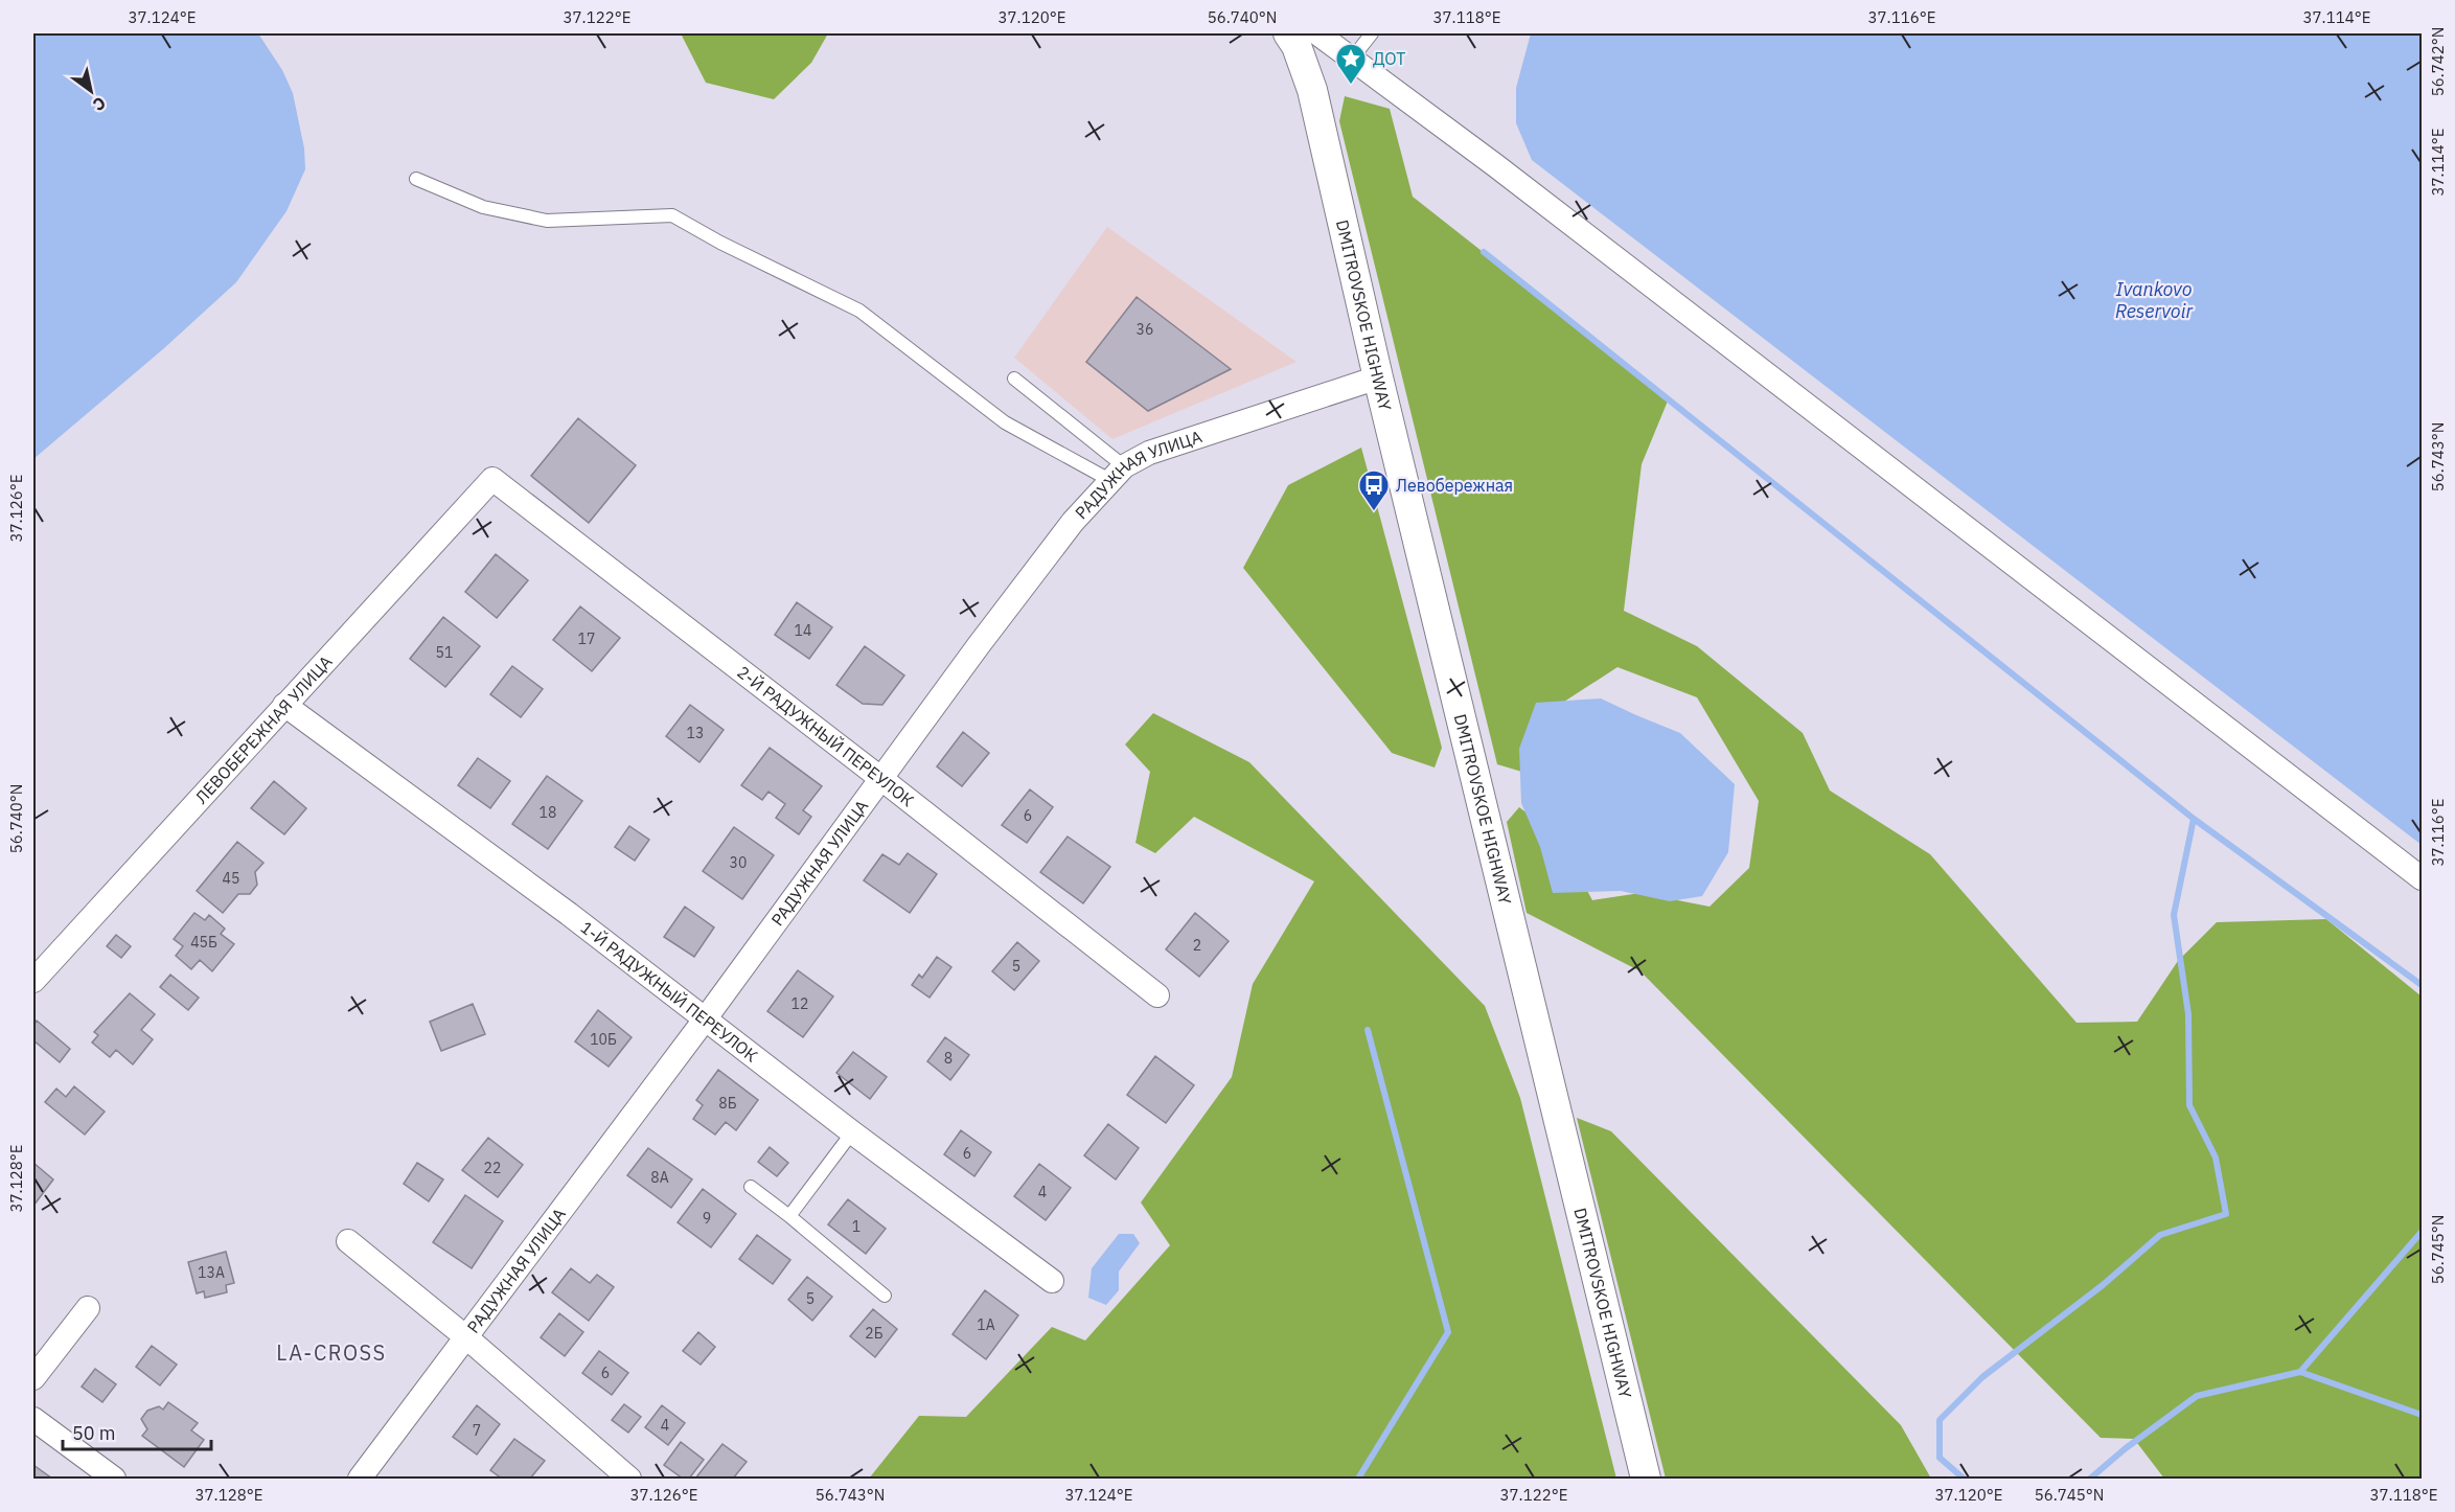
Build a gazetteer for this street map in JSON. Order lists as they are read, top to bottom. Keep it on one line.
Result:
{"streets":{"street":["DMITROVSKOE HIGHWAY","РАДУЖНАЯ УЛИЦА","ЛЕВОБЕРЕЖНАЯ УЛИЦА","2-Й РАДУЖНЫЙ ПЕРЕУЛОК","1-Й РАДУЖНЫЙ ПЕРЕУЛОК"]},"crossings":[["DMITROVSKOE HIGHWAY","РАДУЖНАЯ УЛИЦА"],["РАДУЖНАЯ УЛИЦА","2-Й РАДУЖНЫЙ ПЕРЕУЛОК"],["РАДУЖНАЯ УЛИЦА","1-Й РАДУЖНЫЙ ПЕРЕУЛОК"],["ЛЕВОБЕРЕЖНАЯ УЛИЦА","2-Й РАДУЖНЫЙ ПЕРЕУЛОК"],["ЛЕВОБЕРЕЖНАЯ УЛИЦА","1-Й РАДУЖНЫЙ ПЕРЕУЛОК"]],"districts":["LA-CROSS"],"water":["Ivankovo Reservoir"],"places":{"place":["ДОТ"],"bus stop":["Левобережная"]},"house_numbers":["36","14","17","51","13","18","6","30","45","45Б","2","5","12","10Б","8","8Б","6","22","8А","4","9","1","13А","5","1А","2Б","6","4","7"],"scale_bar":"50 m","north":"bottom right","coordinates":["37.124°E","37.122°E","37.120°E","56.740°N","37.118°E","37.116°E","37.114°E","56.742°N","56.743°N","37.126°E","37.128°E","56.745°N"]}
